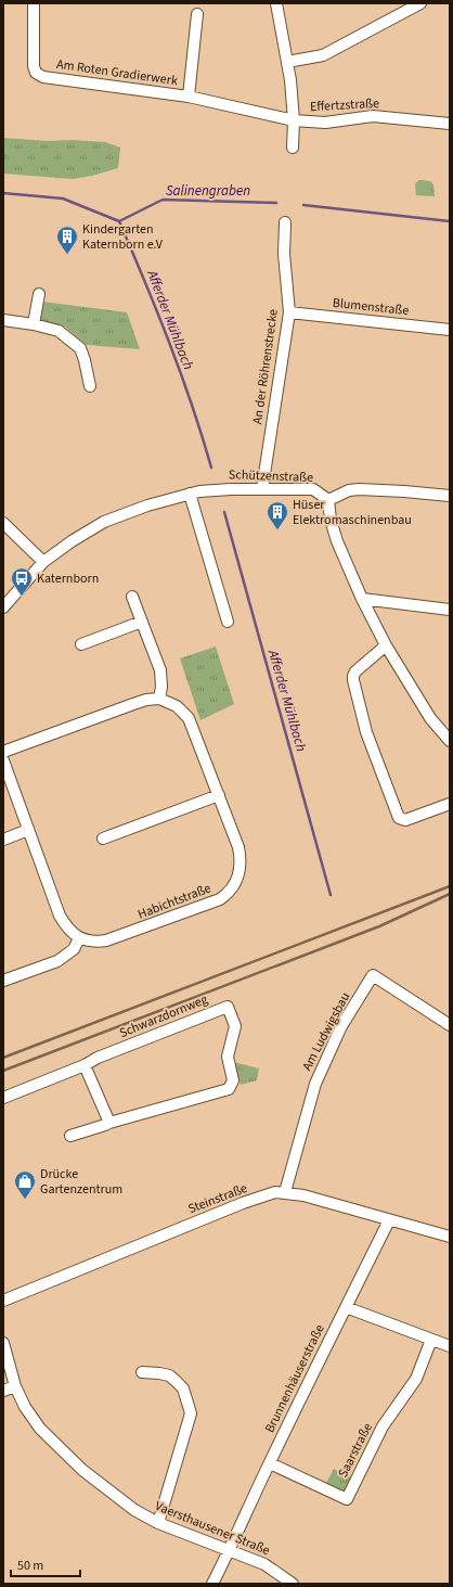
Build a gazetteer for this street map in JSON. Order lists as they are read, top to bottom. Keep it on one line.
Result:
{"streets":{"street":["Am Roten Gradierwerk","Effertzstraße","Blumenstraße","An der Röhrenstrecke","Schützenstraße","Habichtstraße","Schwarzdornweg","Am Ludwigsbau","Steinstraße","Brunnenhäuserstraße","Saarstraße","Vaersthausener Straße"]},"crossings":[["Am Roten Gradierwerk","Effertzstraße"],["Blumenstraße","An der Röhrenstrecke"],["An der Röhrenstrecke","Schützenstraße"],["Am Ludwigsbau","Steinstraße"],["Steinstraße","Brunnenhäuserstraße"],["Brunnenhäuserstraße","Saarstraße"],["Brunnenhäuserstraße","Vaersthausener Straße"]],"water":["Salinengraben","Afferder Mühlbach"],"places":{"building":["Kindergarten Katernborn e.V","Hüser Elektromaschinenbau"],"bus stop":["Katernborn"],"shop":["Drücke Gartenzentrum"]},"scale_bar":"50 m"}
